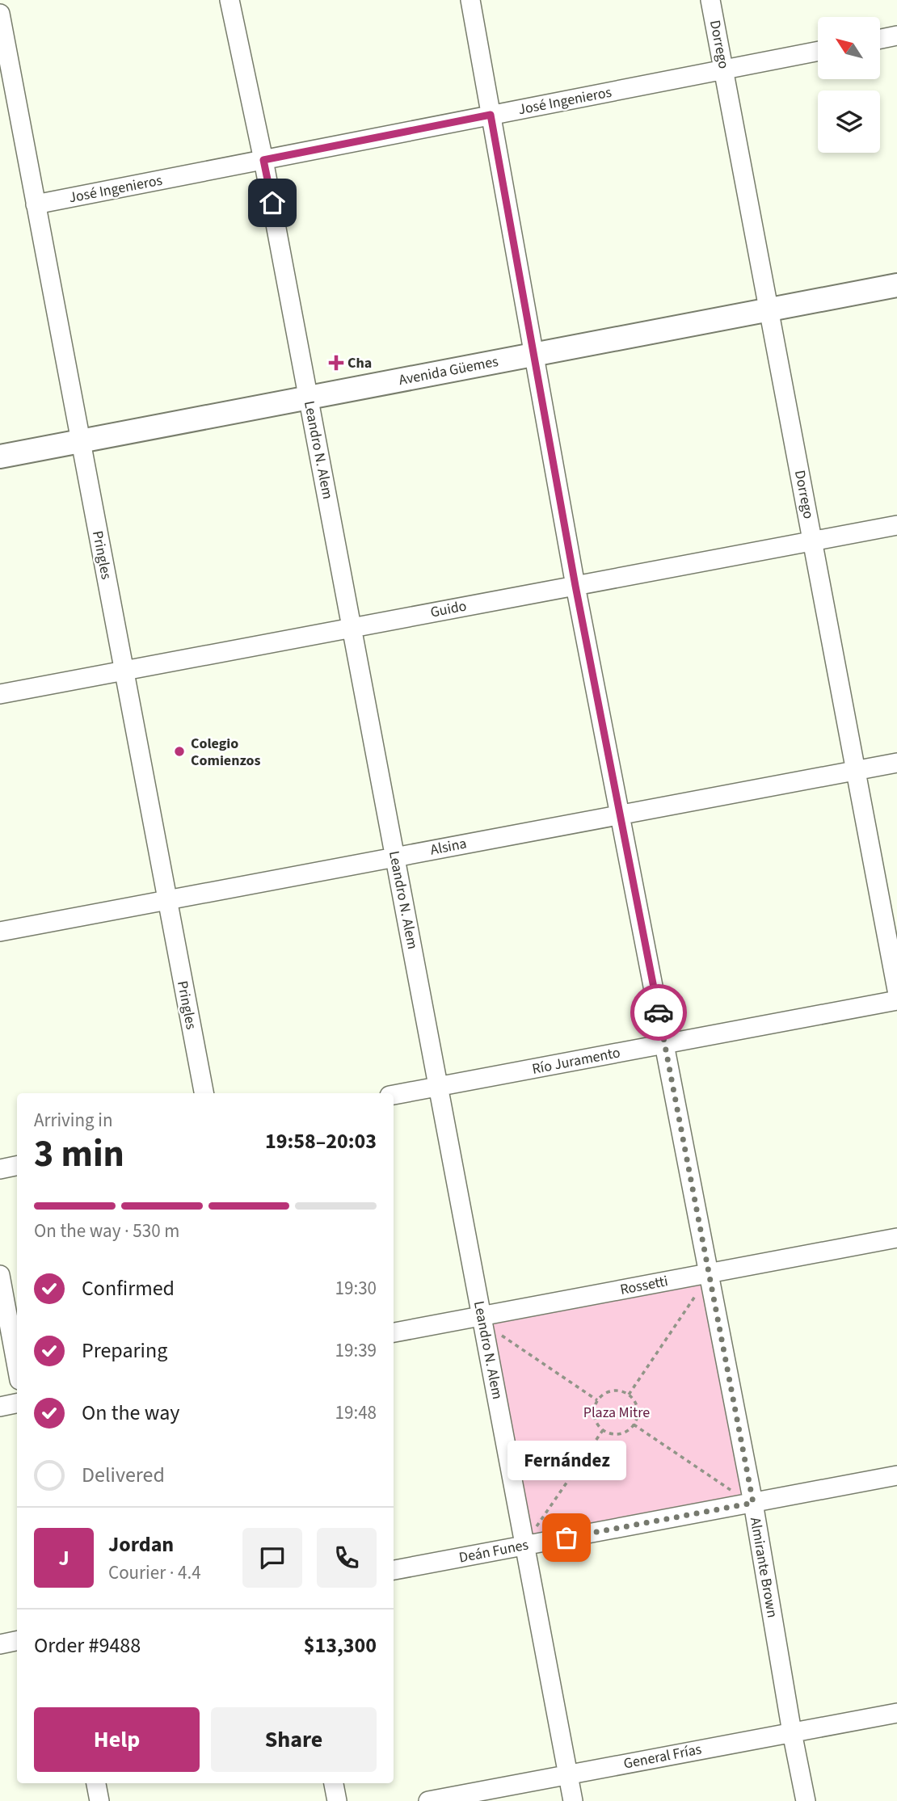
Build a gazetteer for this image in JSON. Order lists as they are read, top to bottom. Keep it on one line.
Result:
{"streets":{"main road":["Avenida Güemes"],"street":["Dorrego","José Ingenieros","Leandro N. Alem","Pringles","Guido","Alsina","Río Juramento","Rossetti","Deán Funes","Almirante Brown","General Frías"]},"crossings":[["Dorrego","José Ingenieros"],["Dorrego","Avenida Güemes"],["Dorrego","Guido"],["Dorrego","Alsina"],["José Ingenieros","Leandro N. Alem"],["José Ingenieros","Pringles"],["José Ingenieros","Almirante Brown"],["Avenida Güemes","Leandro N. Alem"],["Avenida Güemes","Pringles"],["Avenida Güemes","Almirante Brown"],["Leandro N. Alem","Guido"],["Leandro N. Alem","Alsina"],["Leandro N. Alem","Río Juramento"],["Leandro N. Alem","Rossetti"],["Leandro N. Alem","Deán Funes"],["Leandro N. Alem","General Frías"],["Pringles","Guido"],["Pringles","Alsina"],["Guido","Almirante Brown"],["Alsina","Almirante Brown"],["Río Juramento","Almirante Brown"],["Rossetti","Almirante Brown"],["Deán Funes","Almirante Brown"],["Almirante Brown","General Frías"]],"parks":["Plaza Mitre"],"places":{"health":["Cha"],"other":["Colegio Comienzos","Fernández"]},"north":"top left","page":{"heading":["3 min","Arriving in","19:58–20:03"],"panel":["Jordan","Courier · 4.4","Order #9488","$13,300"],"bar":"On the way · 530 m","list":[["Confirmed","19:30"],["Preparing","19:39"],["On the way","19:48"],"Delivered"],"bubble":"Fernández","round":"J","buttons":["Help","Share"]}}
